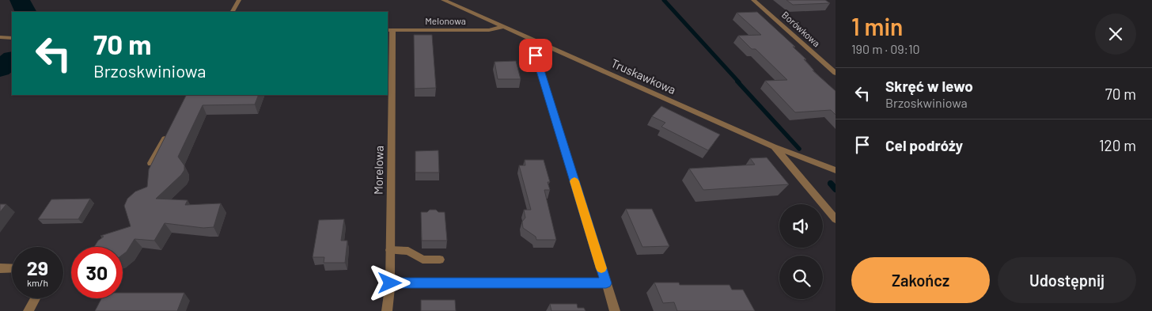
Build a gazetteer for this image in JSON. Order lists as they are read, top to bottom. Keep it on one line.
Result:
{"streets":{"street":["Melonowa","Borówkowa","Truskawkowa","Morelowa"]},"crossings":[["Melonowa","Truskawkowa"],["Melonowa","Morelowa"]],"page":{"heading":["1 min","190 m · 09:10"],"turn":["70 m","Brzoskwiniowa"],"list":[{"name":"Skręć w lewo","note":"Brzoskwiniowa","value":"70 m"},{"name":"Cel podróży","value":"120 m"}],"speed":"29 km/h","limit":"30","buttons":["Zakończ","Udostępnij"]}}
